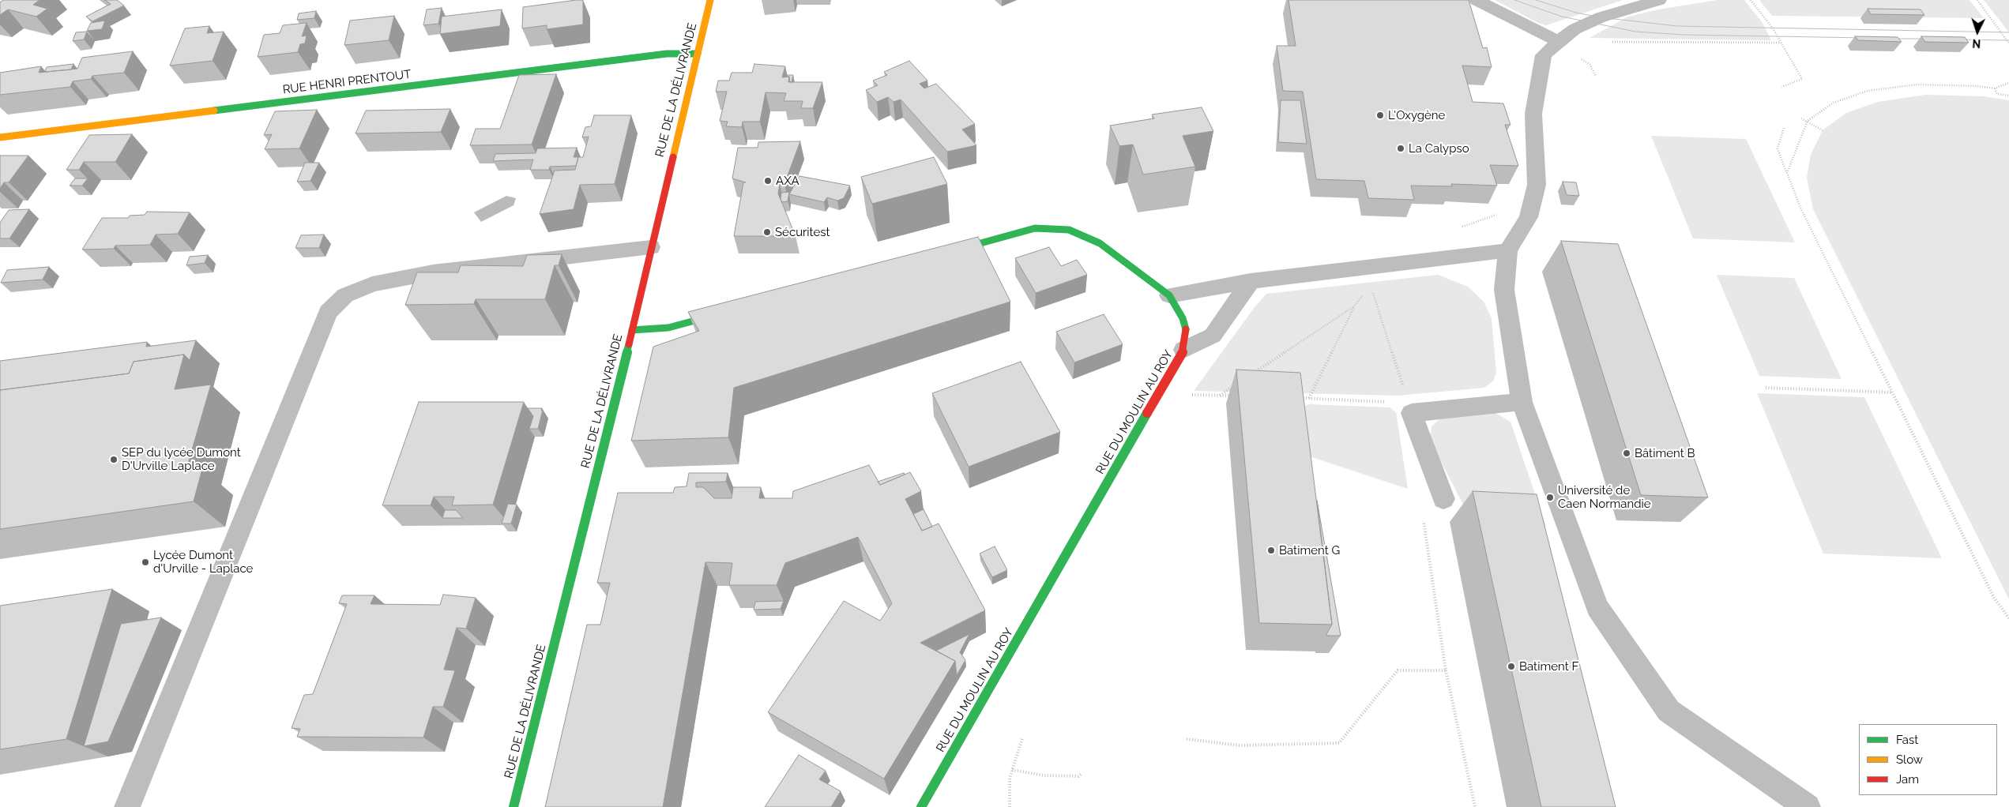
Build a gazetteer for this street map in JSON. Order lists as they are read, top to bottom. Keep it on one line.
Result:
{"streets":{"street":["RUE HENRI PRENTOUT","RUE DE LA DÉLIVRANDE","RUE DU MOULIN AU ROY"]},"crossings":[["RUE HENRI PRENTOUT","RUE DE LA DÉLIVRANDE"]],"places":["L'Oxygène","La Calypso","AXA","Sécuritest","Bâtiment B","SEP du lycée Dumont D'Urville Laplace","Université de Caen Normandie","Batiment G","Lycée Dumont d'Urville - Laplace","Batiment F"],"legend":["Fast","Slow","Jam"],"north":"bottom"}
